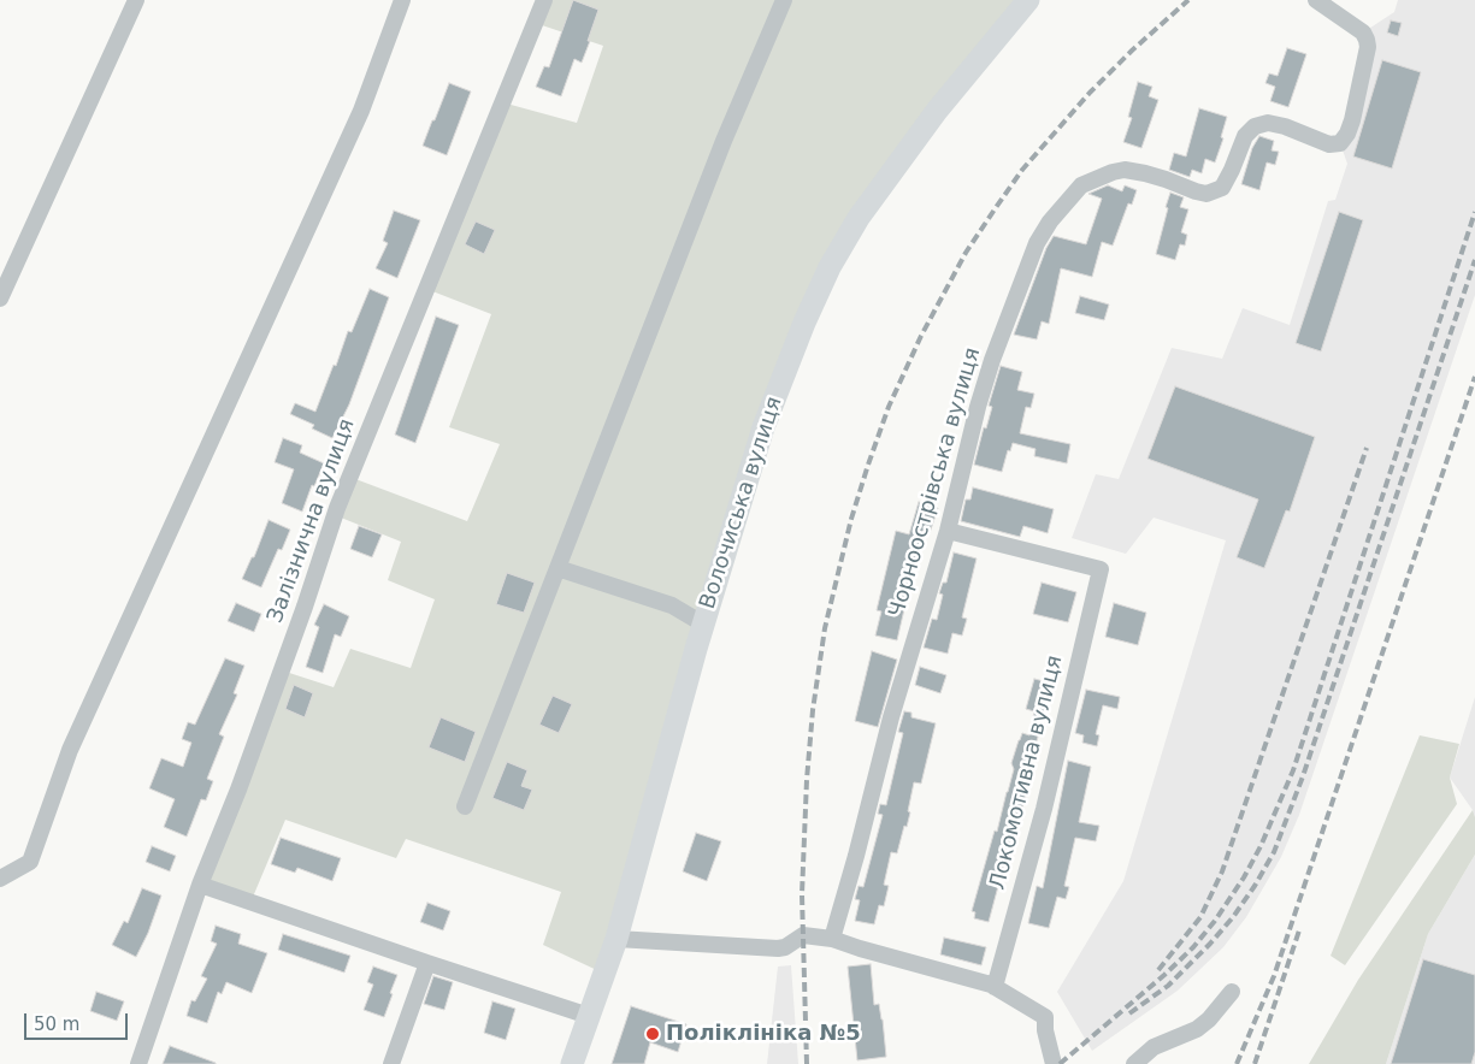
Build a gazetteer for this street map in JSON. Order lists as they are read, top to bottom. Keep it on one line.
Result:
{"streets":{"main road":["Волочиська вулиця"],"street":["Чорноострівська вулиця","Залізнична вулиця","Локомотивна вулиця"]},"crossings":[["Чорноострівська вулиця","Локомотивна вулиця"]],"places":["Поліклініка №5"],"scale_bar":"50 m"}
